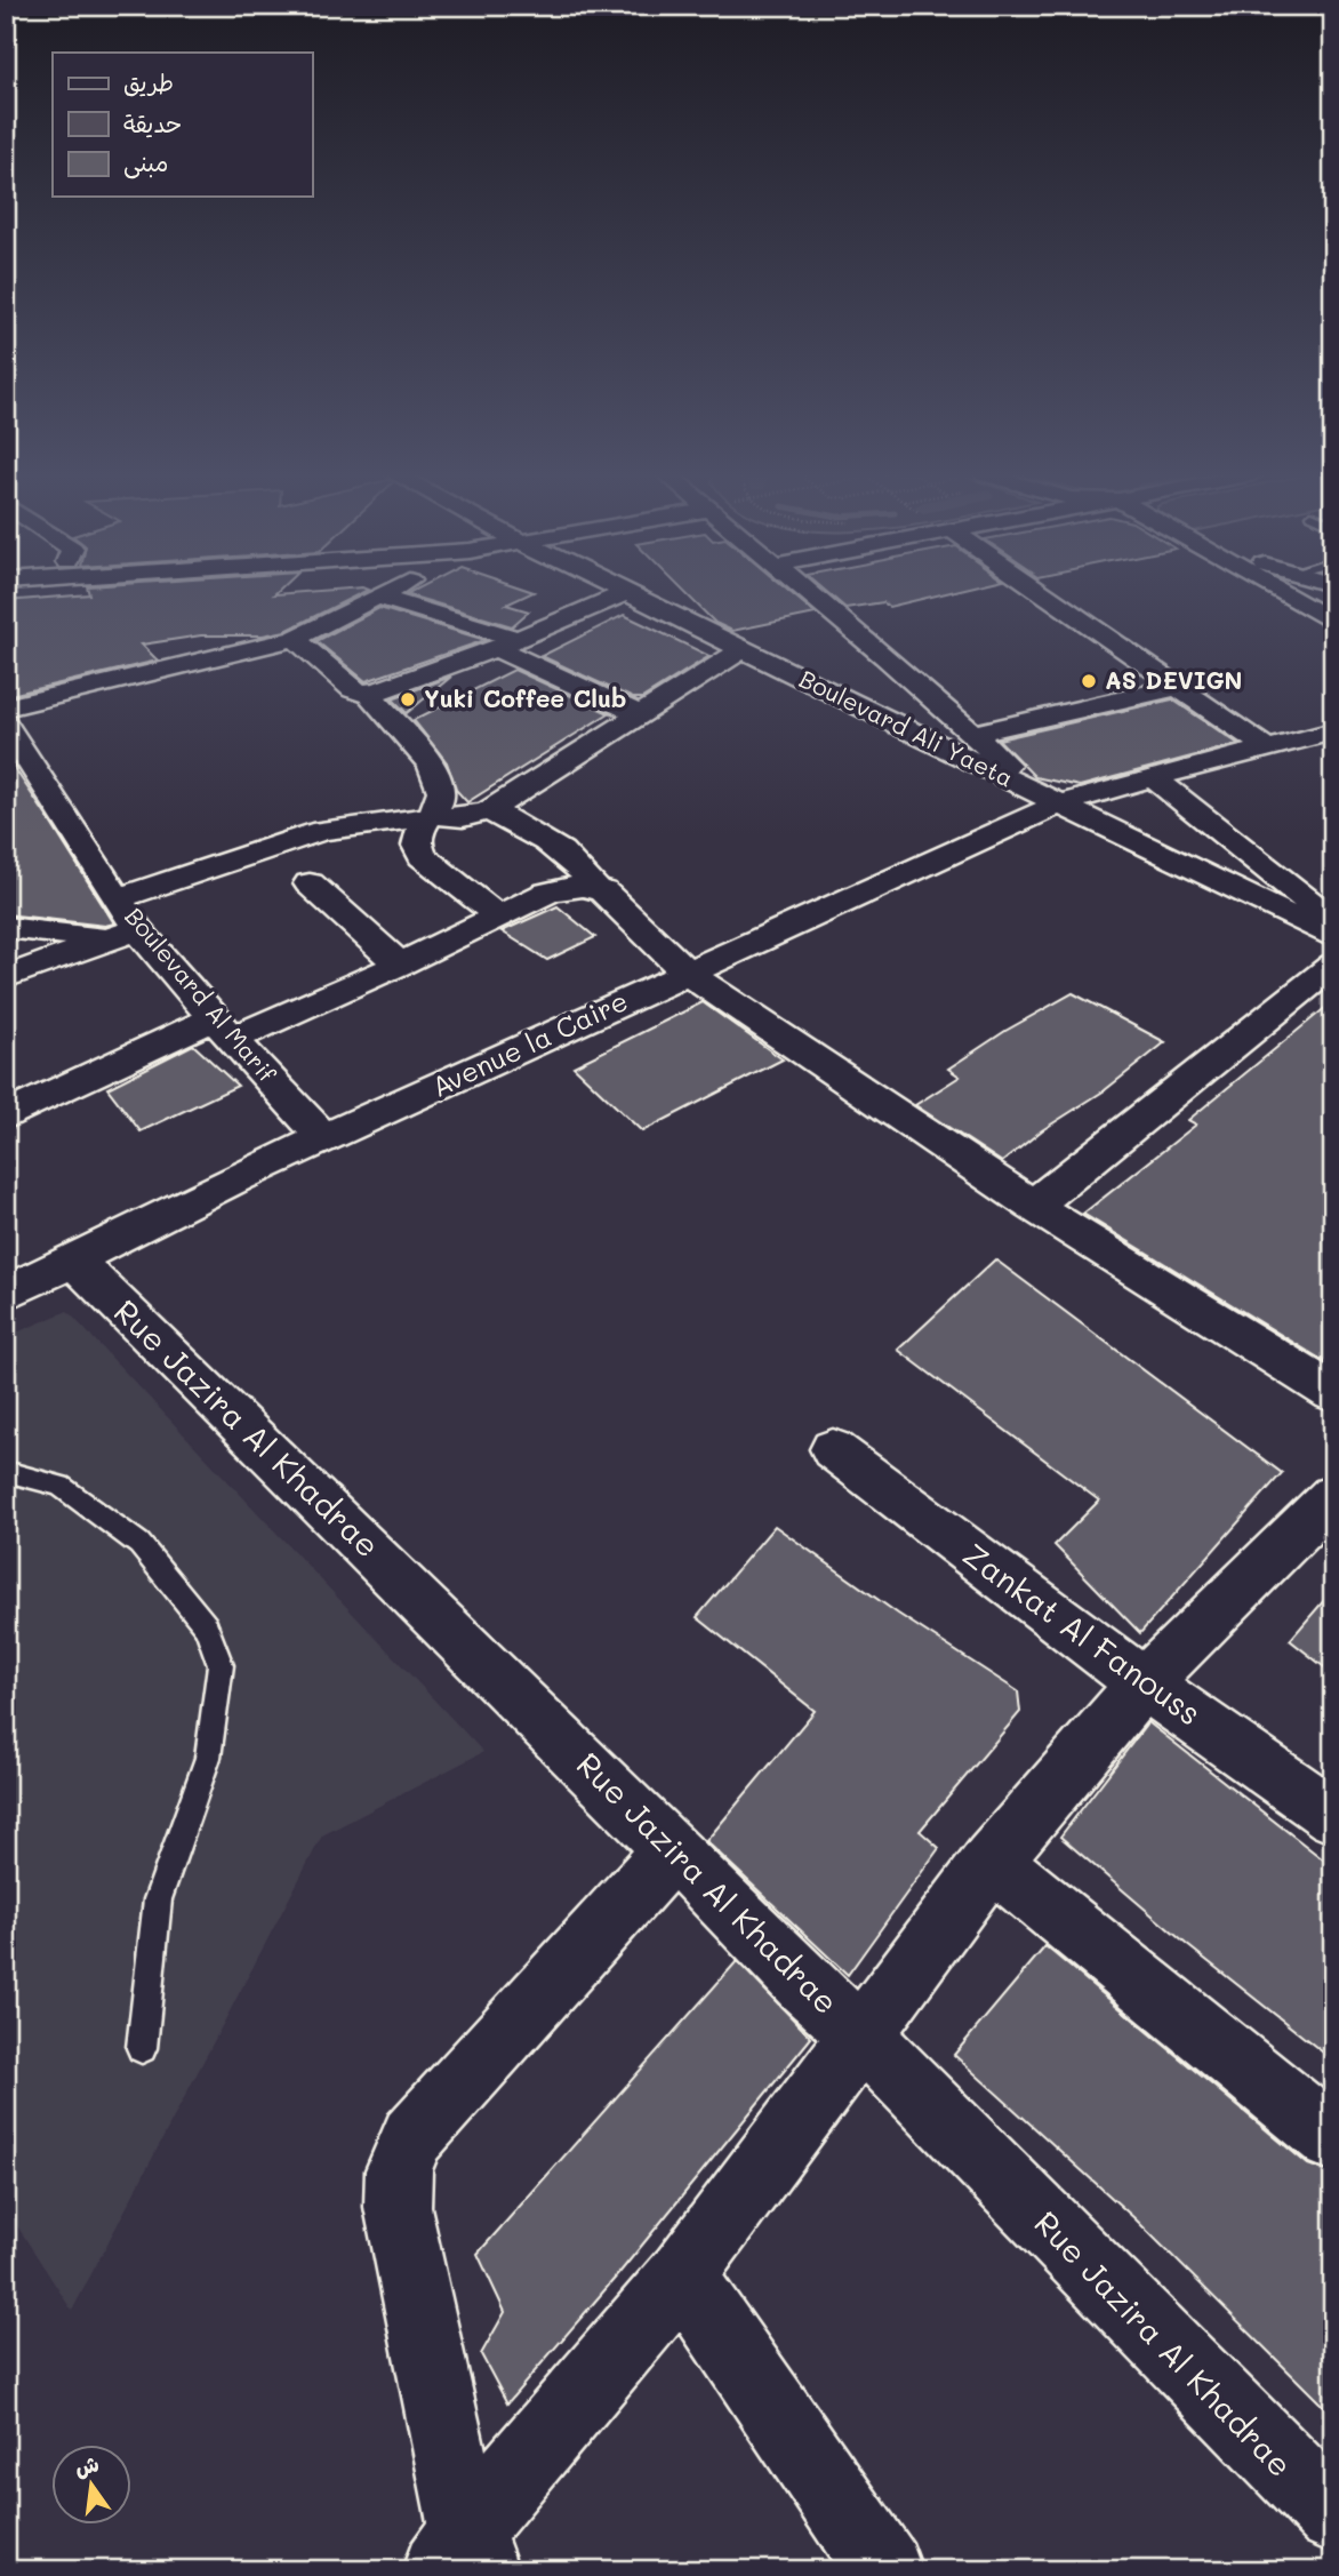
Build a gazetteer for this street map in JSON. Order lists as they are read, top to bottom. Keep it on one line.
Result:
{"streets":{"street":["Boulevard Ali Yaeta","Boulevard Al Marif","Avenue la Caire","Rue Jazira Al Khadrae","Zankat Al Fanouss"]},"crossings":[["Boulevard Ali Yaeta","Avenue la Caire"],["Boulevard Al Marif","Avenue la Caire"],["Avenue la Caire","Rue Jazira Al Khadrae"]],"places":["AS DEVIGN","Yuki Coffee Club"],"legend":["طريق","حديقة","مبنى"],"north":"top"}
